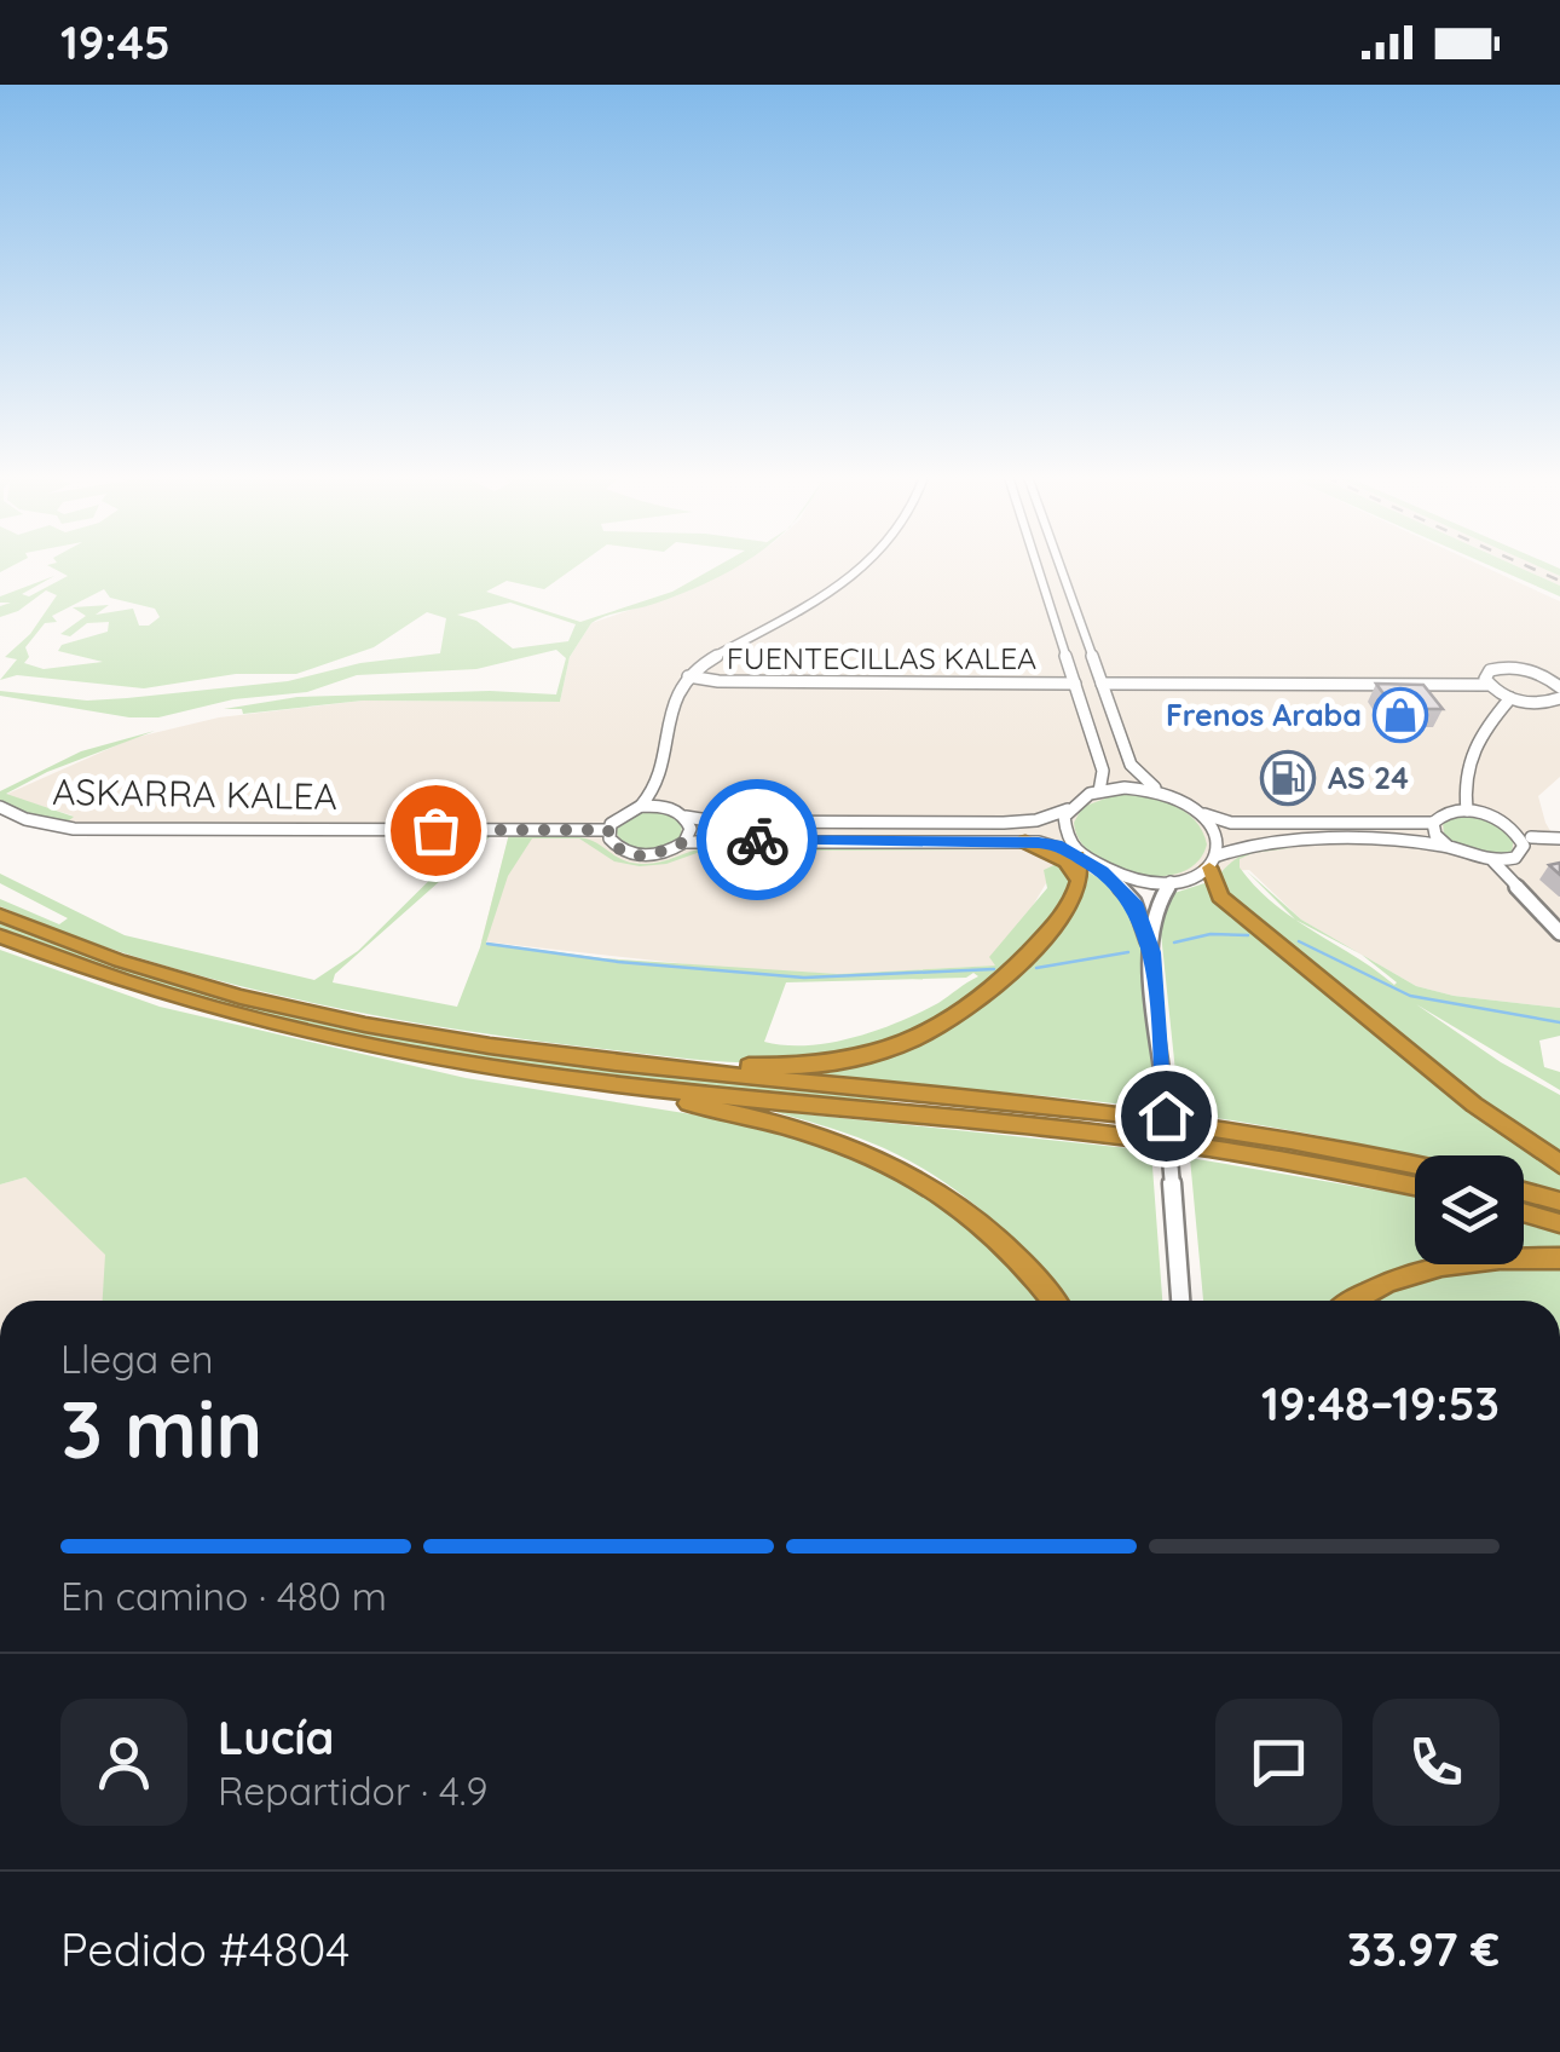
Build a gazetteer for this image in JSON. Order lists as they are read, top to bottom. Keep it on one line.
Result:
{"streets":{"street":["FUENTECILLAS KALEA","ASKARRA KALEA"]},"places":{"shop":["Frenos Araba"],"fuel station":["AS 24"]},"page":{"status":"19:45","heading":["3 min","Llega en","19:48–19:53"],"panel":["Lucía","Repartidor · 4.9","Pedido #4804","33.97 €"],"bar":"En camino · 480 m"}}
